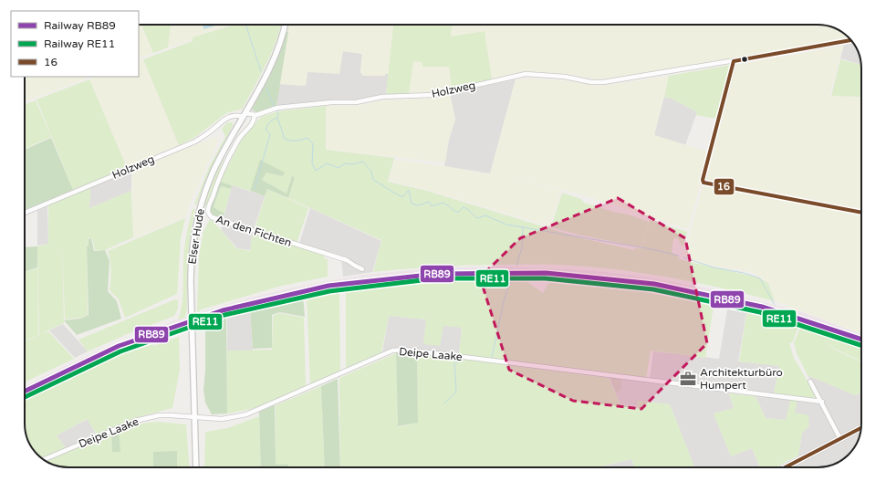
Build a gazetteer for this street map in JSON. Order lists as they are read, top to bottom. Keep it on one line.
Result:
{"streets":{"street":["Holzweg","An den Fichten","Elser Hude","Deipe Laake"]},"crossings":[["Holzweg","An den Fichten"],["Holzweg","Elser Hude"],["Elser Hude","Deipe Laake"]],"places":{"office":["Architekturbüro Humpert"]},"lines":["transit line 16","rail line RB89","rail line RE11"],"legend":["Railway RB89","Railway RE11","16"]}
